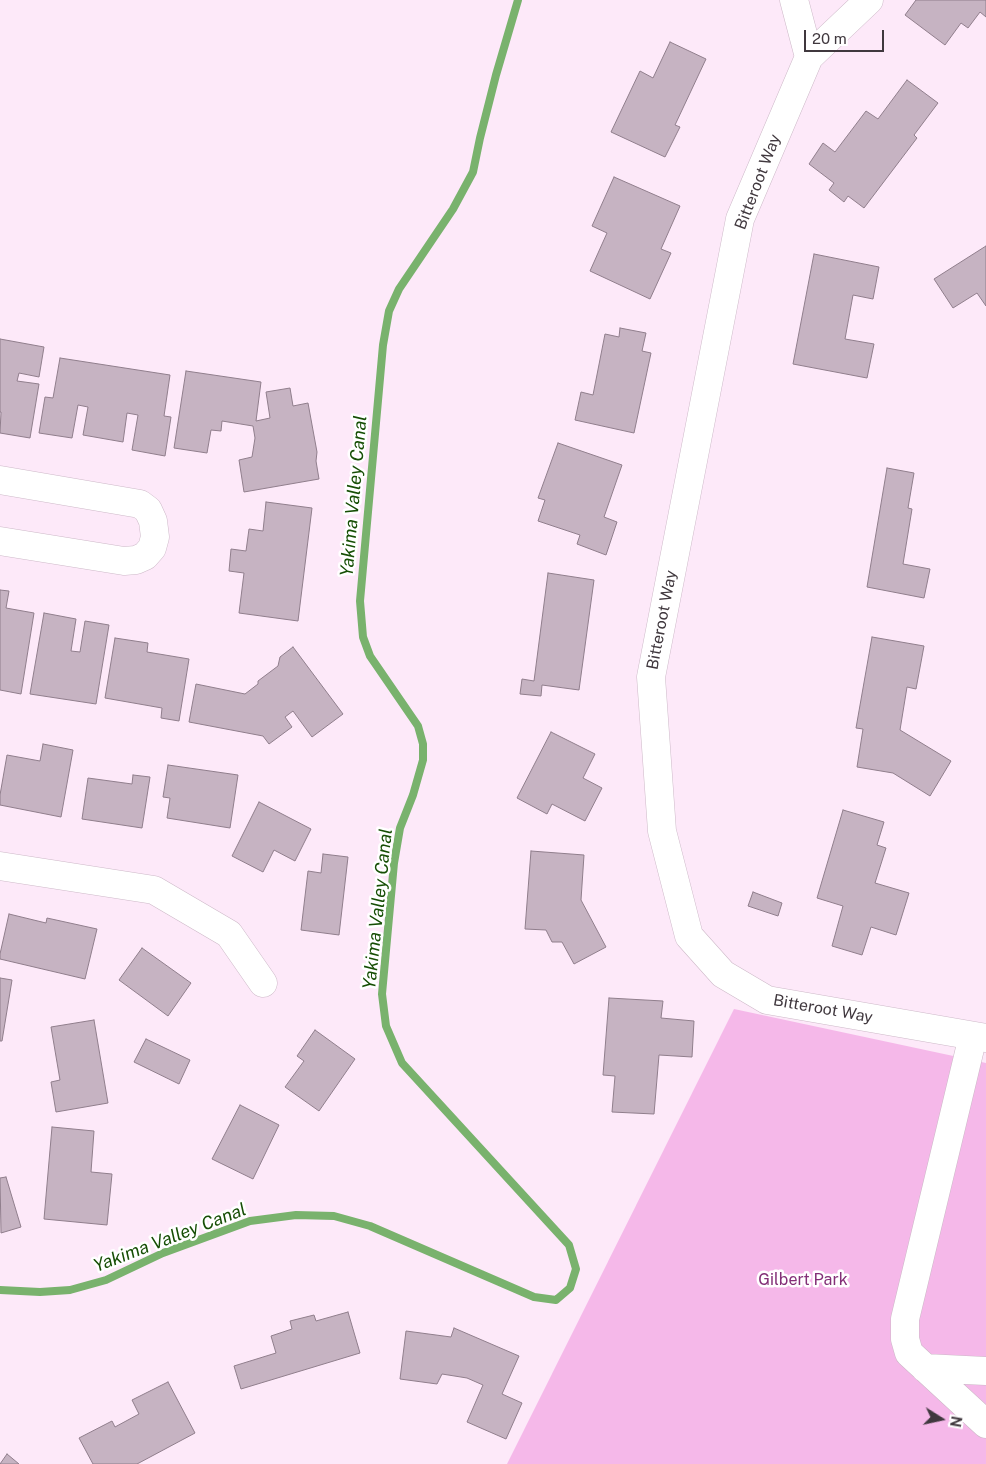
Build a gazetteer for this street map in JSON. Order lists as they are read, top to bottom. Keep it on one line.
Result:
{"streets":{"street":["Bitteroot Way"]},"water":["Yakima Valley Canal"],"parks":["Gilbert Park"],"scale_bar":"20 m","north":"right"}
